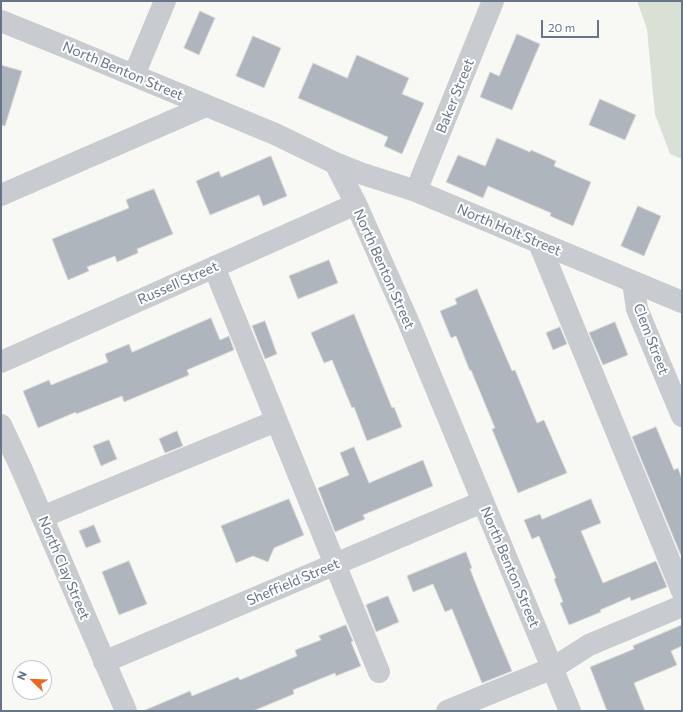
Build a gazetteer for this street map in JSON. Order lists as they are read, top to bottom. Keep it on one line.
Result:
{"streets":{"street":["North Benton Street","Baker Street","North Holt Street","Russell Street","Clem Street","North Clay Street","Sheffield Street"]},"crossings":[["North Benton Street","North Holt Street"],["North Benton Street","Russell Street"],["North Benton Street","Sheffield Street"],["Baker Street","North Holt Street"],["North Holt Street","Clem Street"],["North Clay Street","Sheffield Street"]],"scale_bar":"20 m","north":"top left"}
